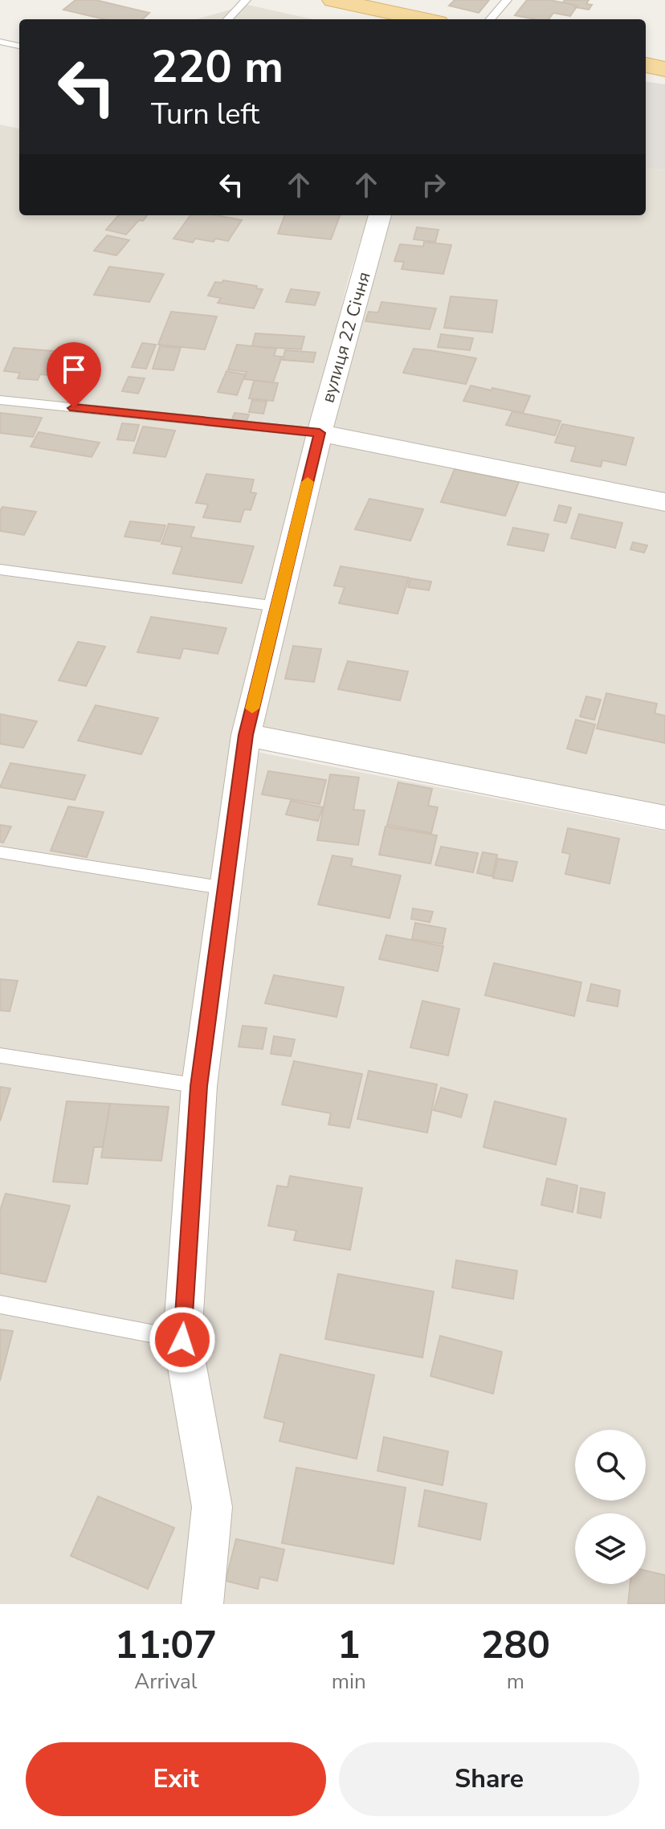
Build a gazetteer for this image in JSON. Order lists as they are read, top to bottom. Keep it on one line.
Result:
{"streets":{"street":["вулиця 22 Січня"]},"page":{"turn":["220 m","Turn left"],"eta":["11:07","Arrival","1","min","280","m"],"buttons":["Exit","Share"]}}
